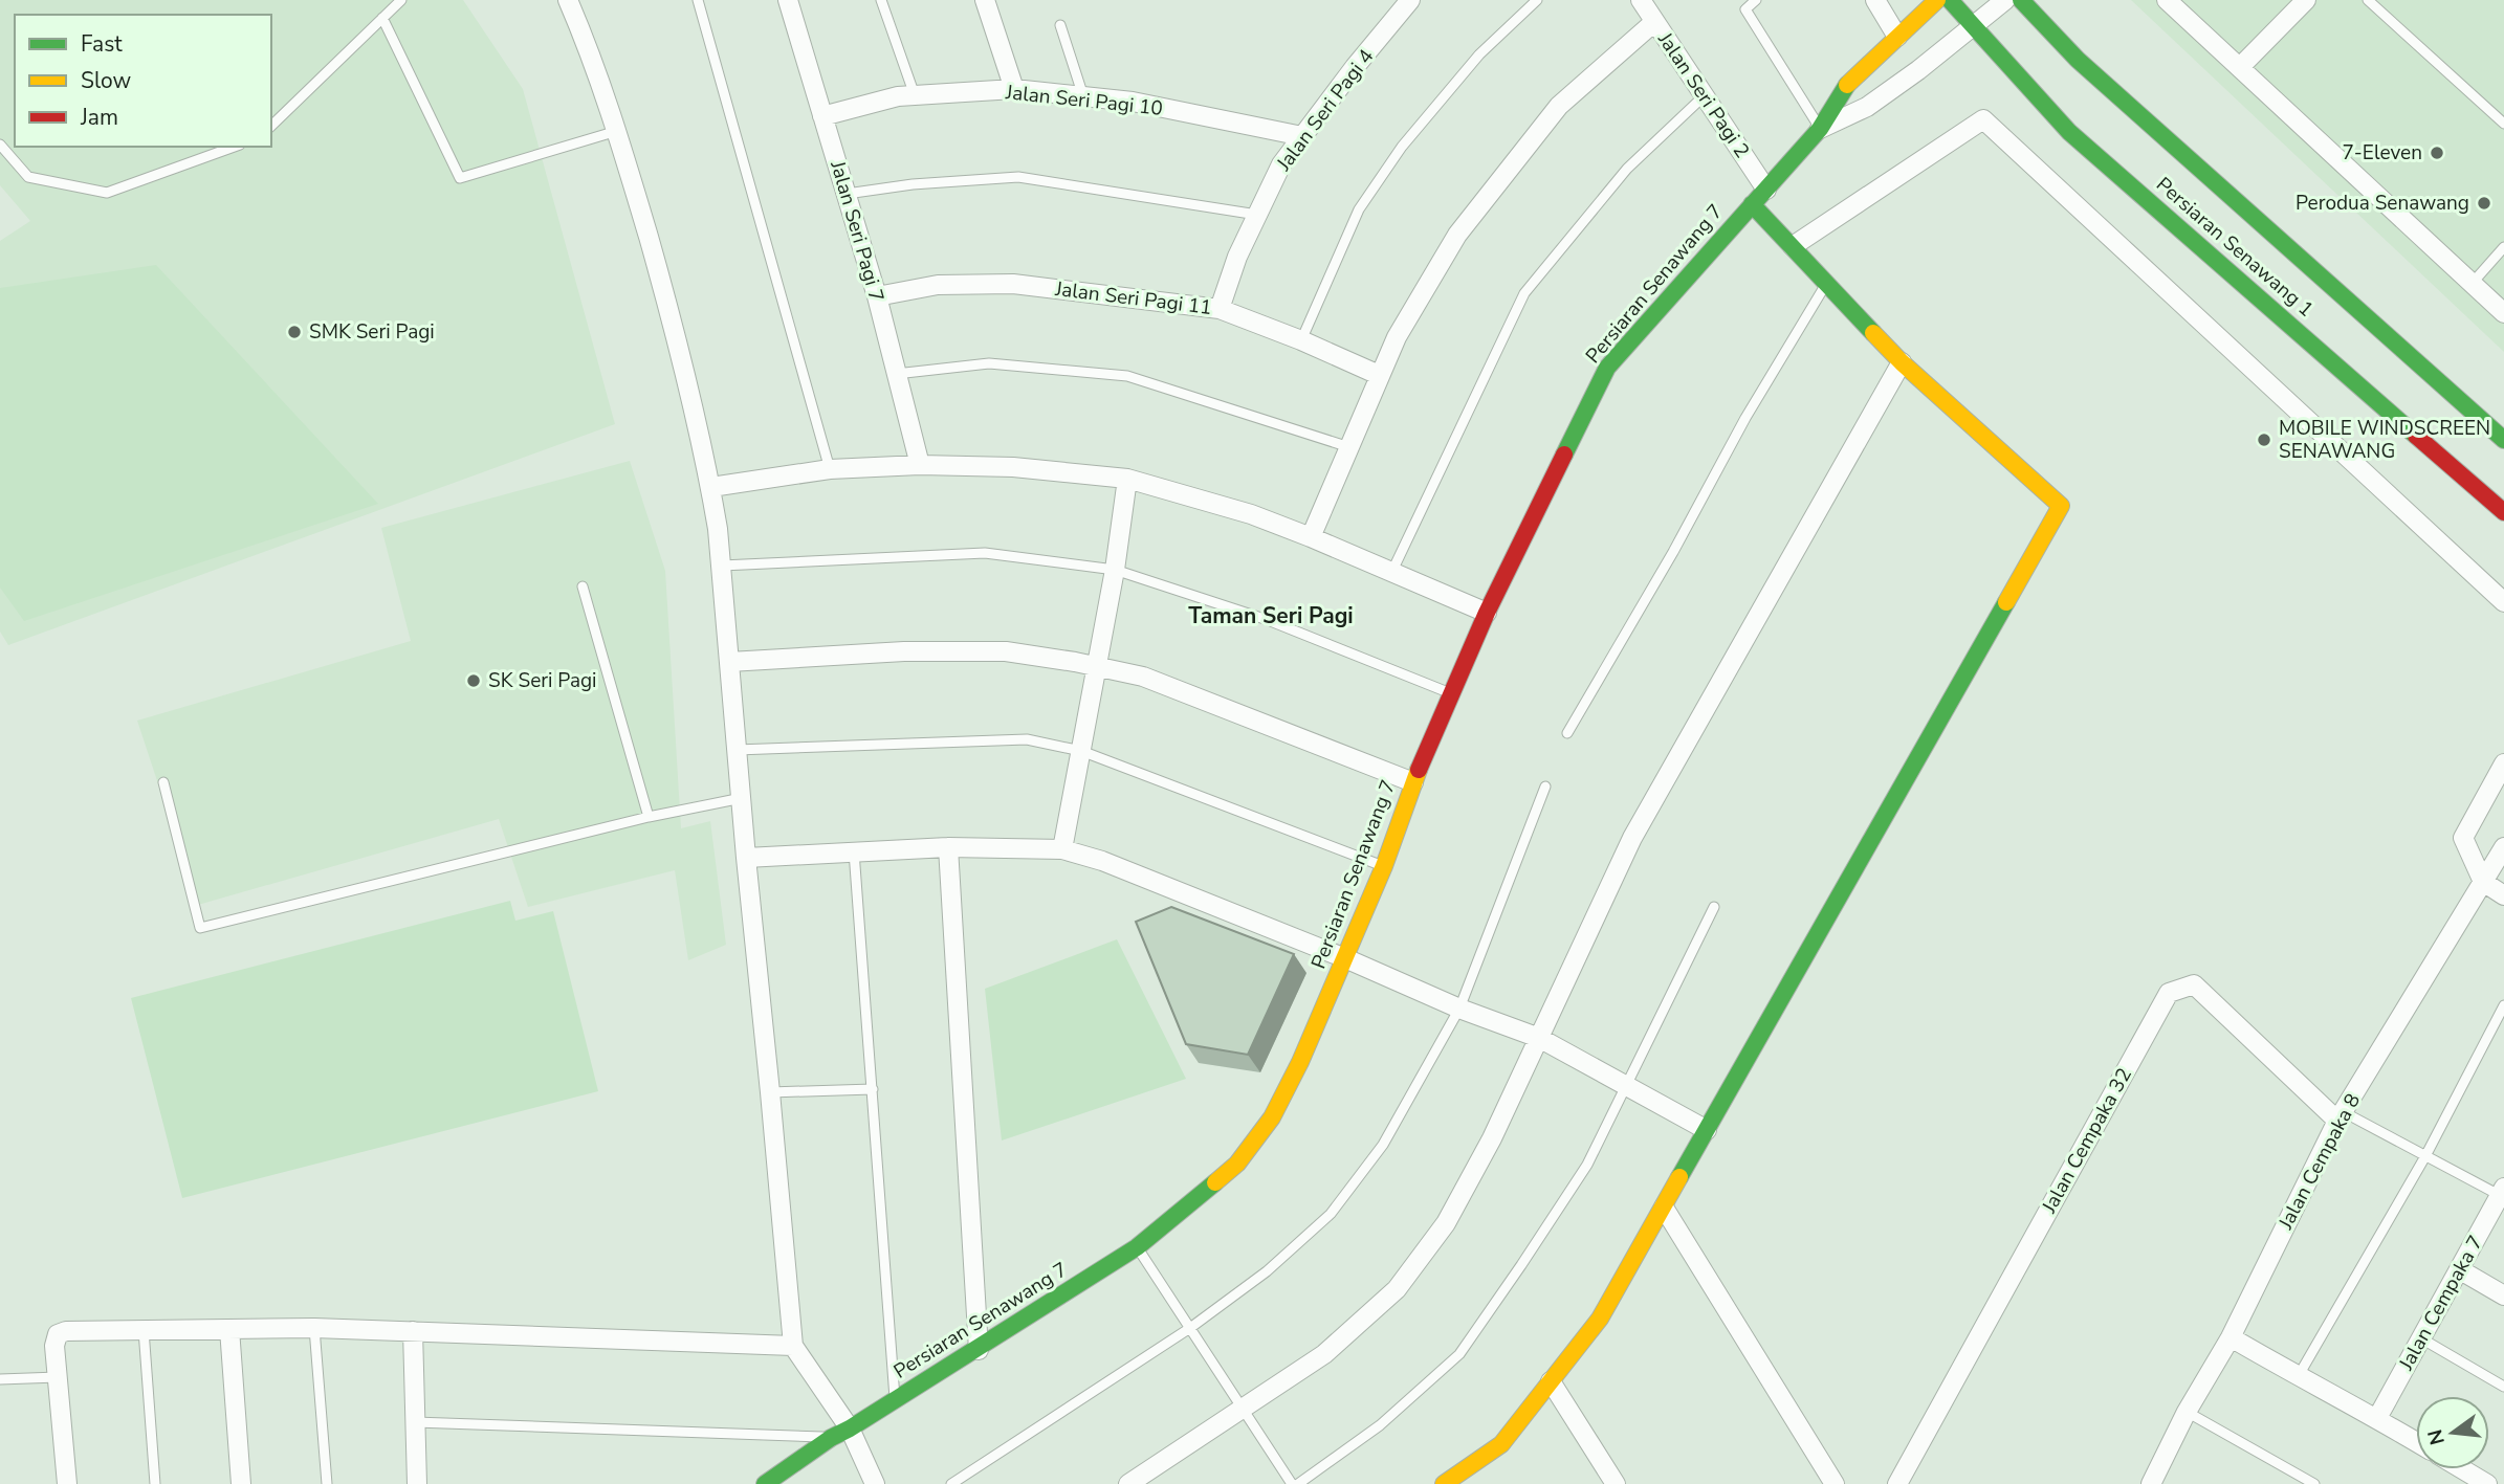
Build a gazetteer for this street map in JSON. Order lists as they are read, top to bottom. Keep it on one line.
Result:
{"streets":{"street":["Jalan Seri Pagi 2","Jalan Seri Pagi 10","Jalan Seri Pagi 4","Jalan Seri Pagi 7","Persiaran Senawang 1","Persiaran Senawang 7","Jalan Seri Pagi 11","Jalan Cempaka 32","Jalan Cempaka 8","Jalan Cempaka 7"]},"crossings":[["Jalan Seri Pagi 2","Persiaran Senawang 7"],["Jalan Seri Pagi 10","Jalan Seri Pagi 4"],["Jalan Seri Pagi 10","Jalan Seri Pagi 7"],["Jalan Seri Pagi 4","Jalan Seri Pagi 11"],["Jalan Seri Pagi 7","Jalan Seri Pagi 11"],["Jalan Cempaka 32","Jalan Cempaka 8"]],"districts":["Taman Seri Pagi"],"places":["7-Eleven","Perodua Senawang","SMK Seri Pagi","MOBILE WINDSCREEN SENAWANG","SK Seri Pagi"],"legend":["Fast","Slow","Jam"],"north":"left"}
